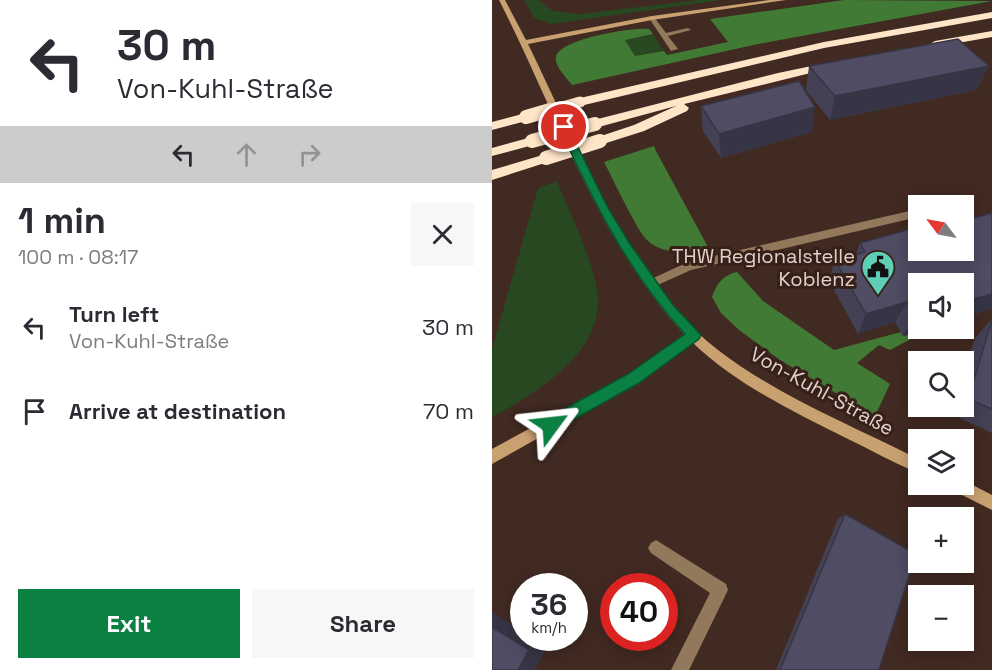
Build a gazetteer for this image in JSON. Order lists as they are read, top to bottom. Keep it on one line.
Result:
{"streets":{"street":["Von-Kuhl-Straße"]},"places":{"public building":["THW Regionalstelle Koblenz"]},"north":"top left","page":{"turn":["30 m","Von-Kuhl-Straße"],"heading":["1 min","100 m · 08:17"],"map_buttons":["+","−"],"list":[{"name":"Turn left","note":"Von-Kuhl-Straße","value":"30 m"},{"name":"Arrive at destination","value":"70 m"}],"speed":"36 km/h","limit":"40","buttons":["Exit","Share"]}}
